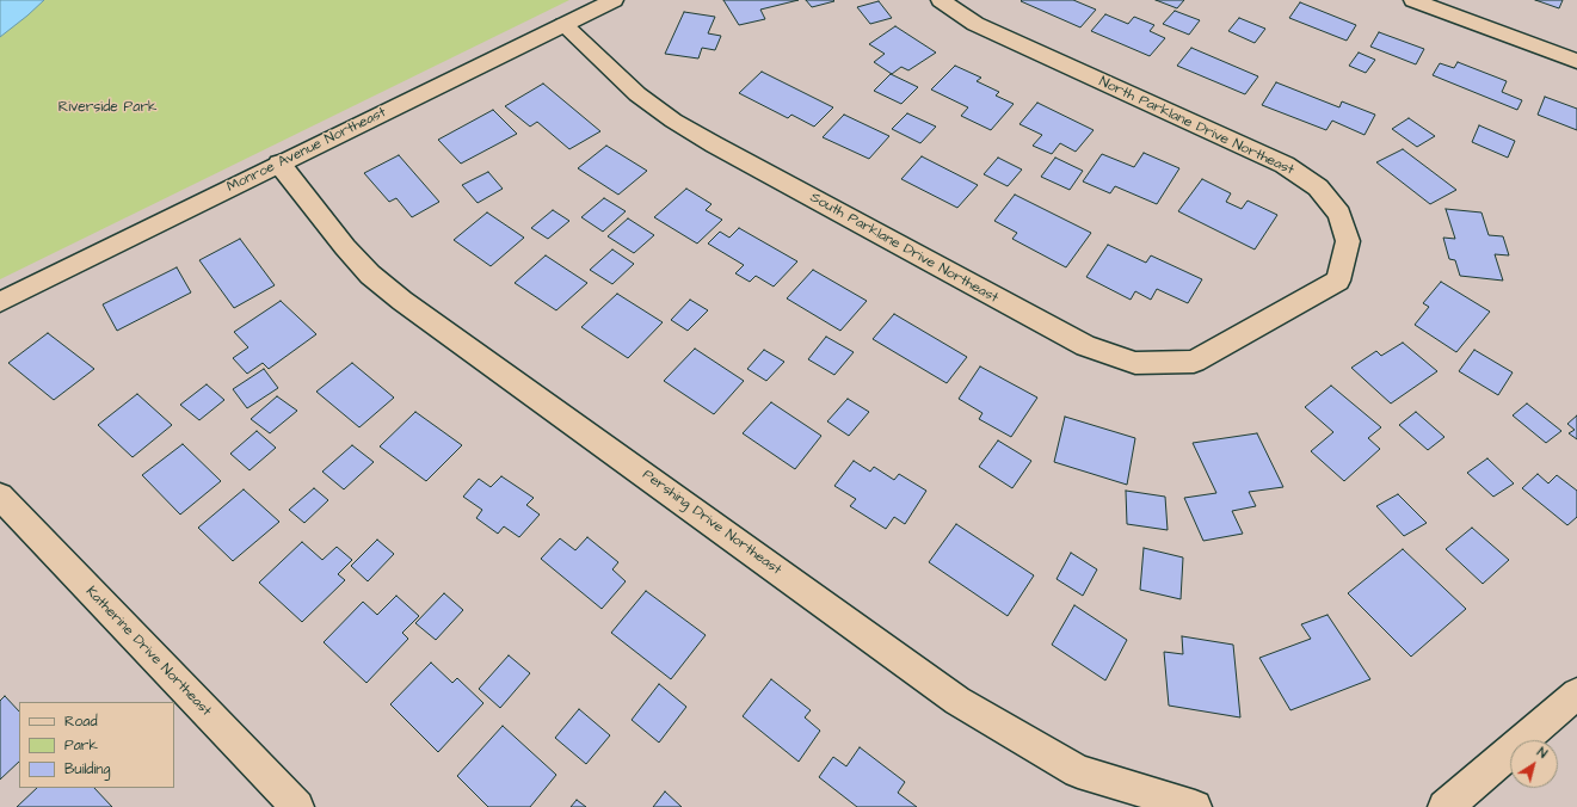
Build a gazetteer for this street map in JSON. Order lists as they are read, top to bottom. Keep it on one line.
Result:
{"streets":{"street":["North Parklane Drive Northeast","Monroe Avenue Northeast","South Parklane Drive Northeast","Pershing Drive Northeast","Katherine Drive Northeast"]},"crossings":[["North Parklane Drive Northeast","South Parklane Drive Northeast"],["Monroe Avenue Northeast","South Parklane Drive Northeast"],["Monroe Avenue Northeast","Pershing Drive Northeast"]],"parks":["Riverside Park"],"legend":["Road","Park","Building"],"north":"top right"}
